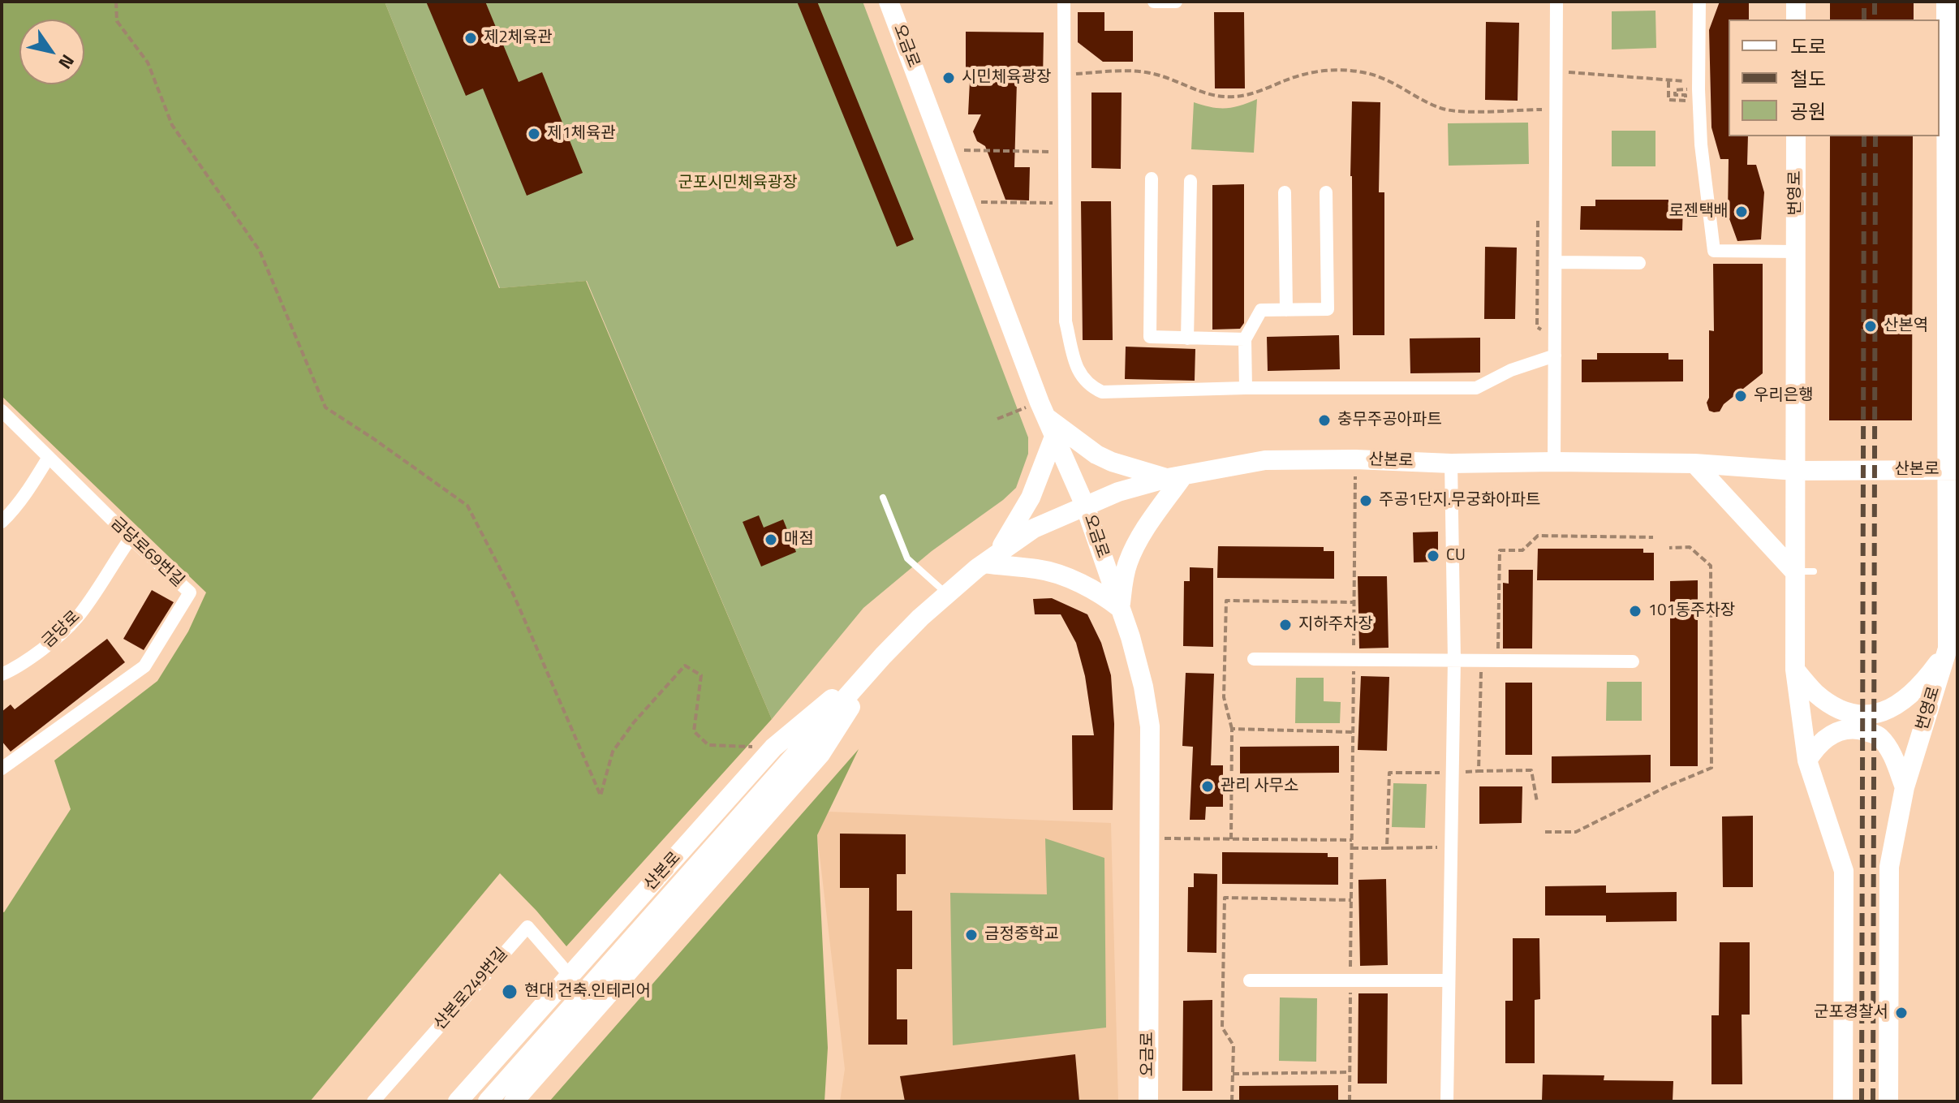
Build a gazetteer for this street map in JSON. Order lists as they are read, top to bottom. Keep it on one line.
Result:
{"streets":{"street":["오금로","번영로","산본로","금당로69번길","금당로","산본로249번길"]},"crossings":[["오금로","산본로"],["번영로","산본로"],["산본로","산본로249번길"],["금당로69번길","금당로"]],"parks":["군포시민체육광장"],"places":["제2체육관","시민체육광장","제1체육관","로젠택배","산본역","우리은행","충무주공아파트","주공1단지.무궁화아파트","매점","CU","101동주차장","지하주차장","관리 사무소","금정중학교","현대 건축.인테리어","군포경찰서"],"legend":["도로","철도","공원"],"north":"bottom right"}
